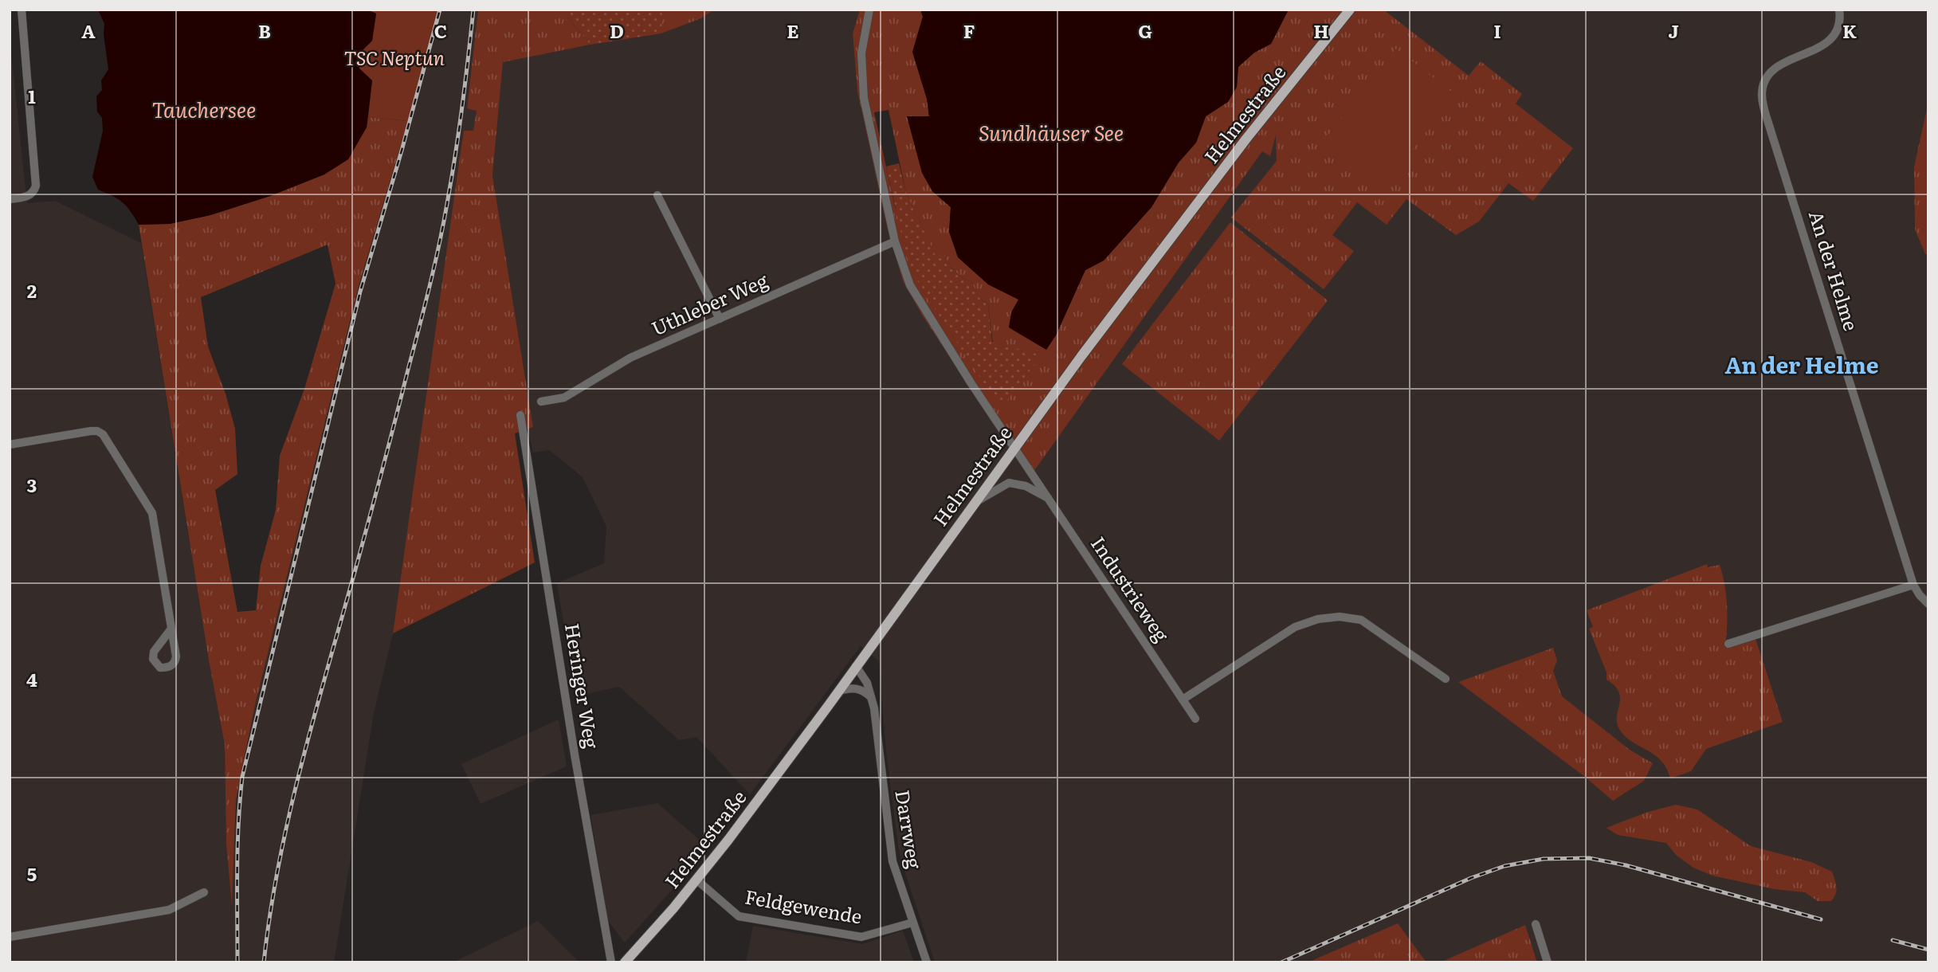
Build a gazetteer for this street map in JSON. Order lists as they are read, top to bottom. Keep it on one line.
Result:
{"streets":{"main road":["Helmestraße"],"street":["An der Helme","Uthleber Weg","Industrieweg","Heringer Weg","Darrweg","Feldgewende"]},"crossings":[["Helmestraße","Industrieweg"],["Helmestraße","Darrweg"],["Helmestraße","Feldgewende"],["Darrweg","Feldgewende"]],"districts":["An der Helme"],"water":["Tauchersee","Sundhäuser See"],"parks":["TSC Neptun"],"grid":{"columns":["A","B","C","D","E","F","G","H","I","J","K"],"rows":["1","2","3","4","5"]}}
